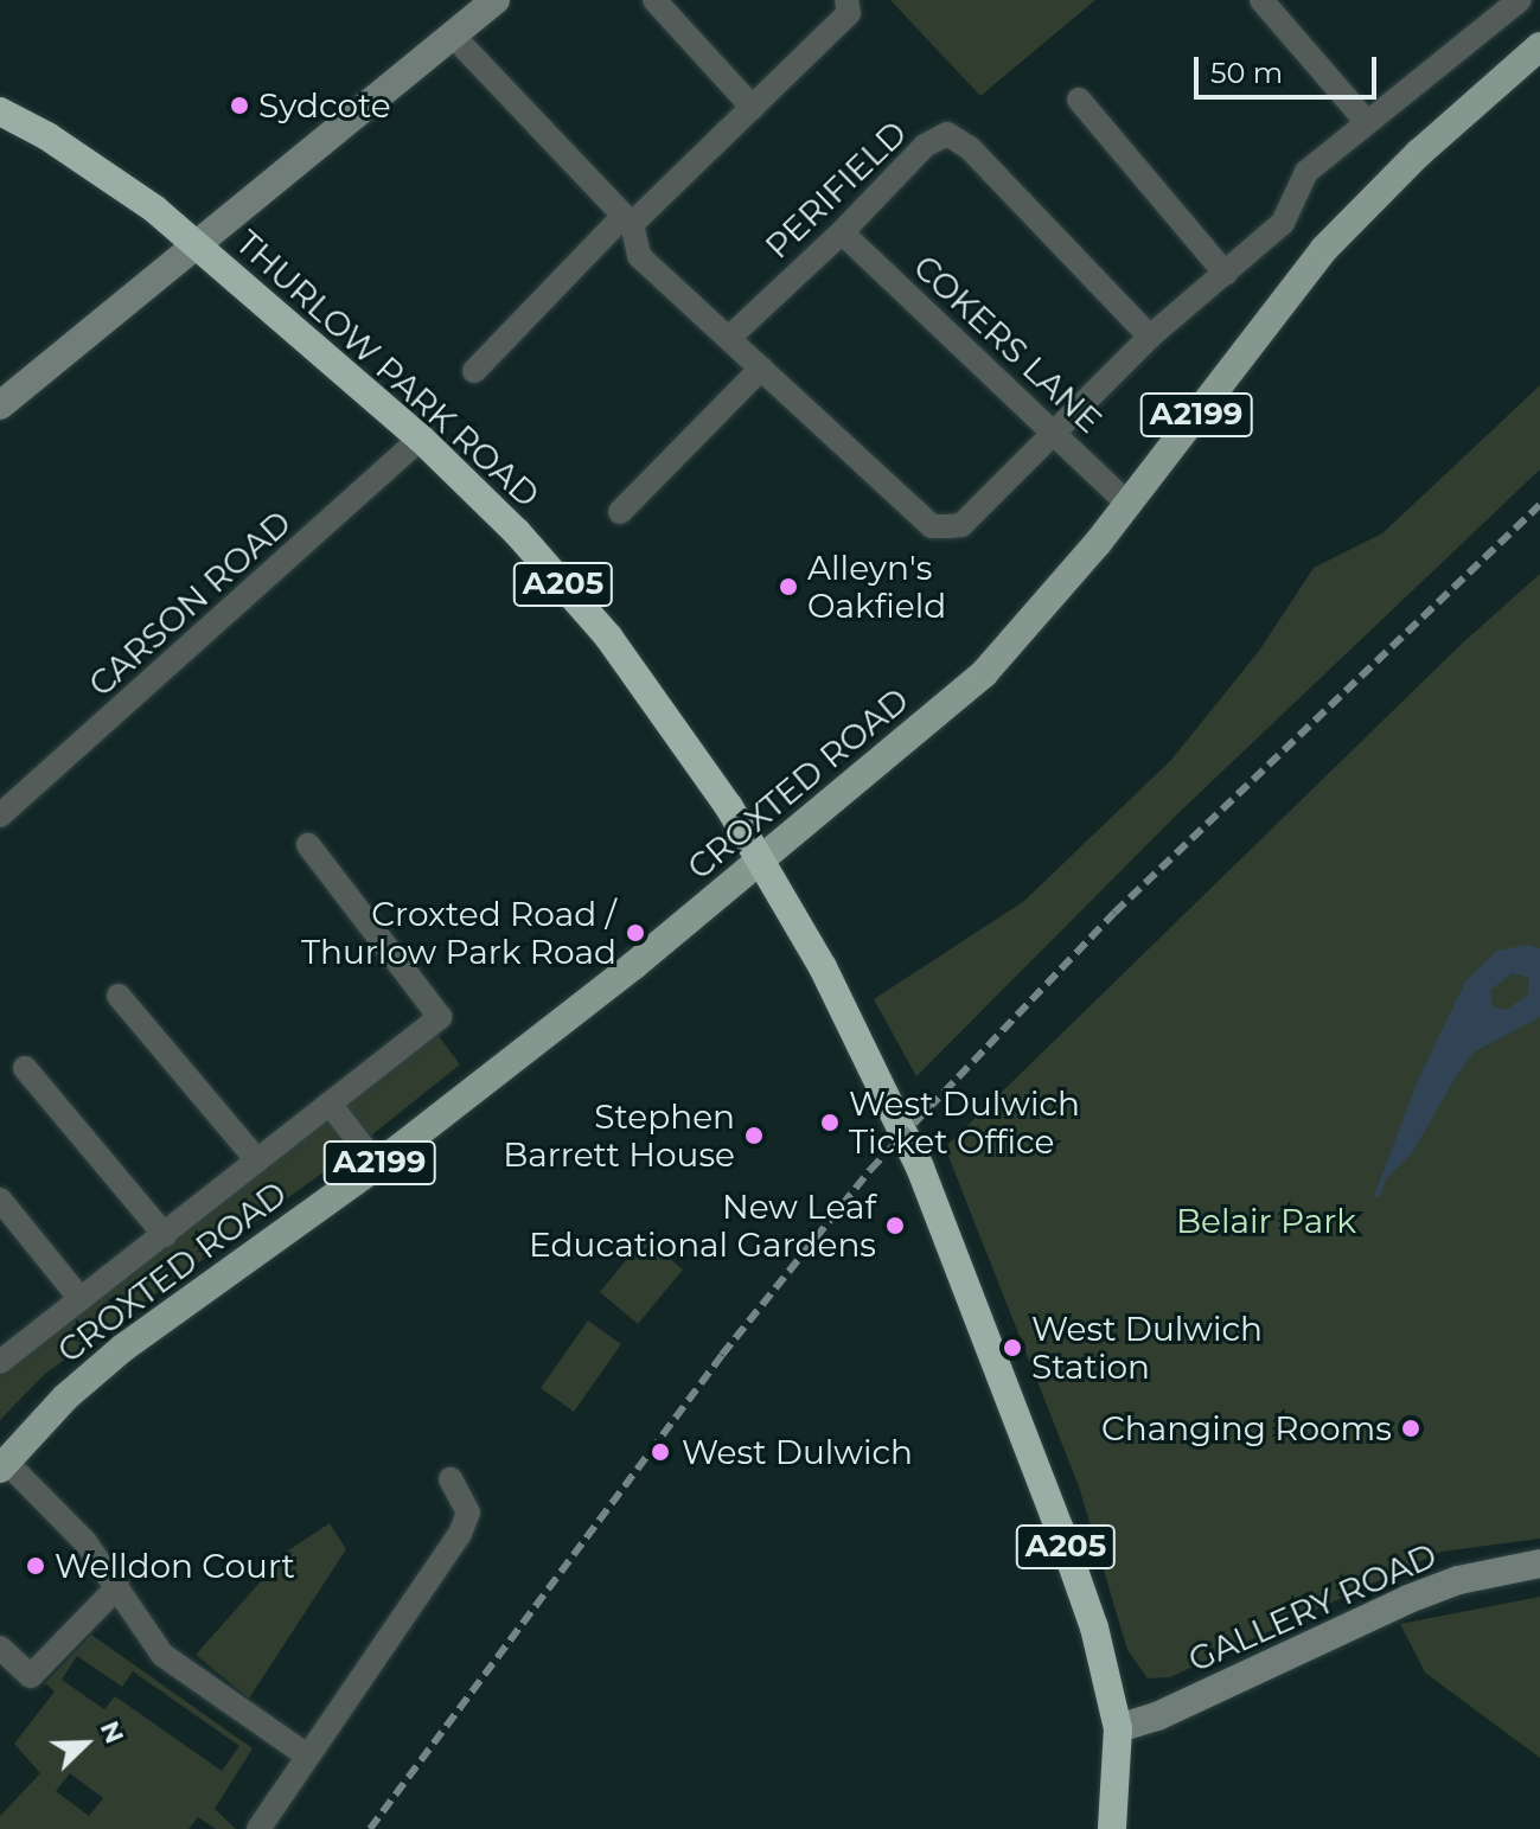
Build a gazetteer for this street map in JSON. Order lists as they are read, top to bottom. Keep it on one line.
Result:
{"streets":{"highway":["THURLOW PARK ROAD","A205"],"main road":["A2199","CROXTED ROAD"],"street":["PERIFIELD","COKERS LANE","CARSON ROAD","GALLERY ROAD"]},"crossings":[["PERIFIELD","COKERS LANE"],["COKERS LANE","CROXTED ROAD"],["THURLOW PARK ROAD","CARSON ROAD"],["THURLOW PARK ROAD","CROXTED ROAD"],["THURLOW PARK ROAD","GALLERY ROAD"]],"parks":["Belair Park"],"places":["Sydcote","Alleyn's Oakfield","Croxted Road / Thurlow Park Road","West Dulwich Ticket Office","Stephen Barrett House","New Leaf Educational Gardens","West Dulwich Station","Changing Rooms","West Dulwich","Welldon Court"],"scale_bar":"50 m","north":"top right"}
